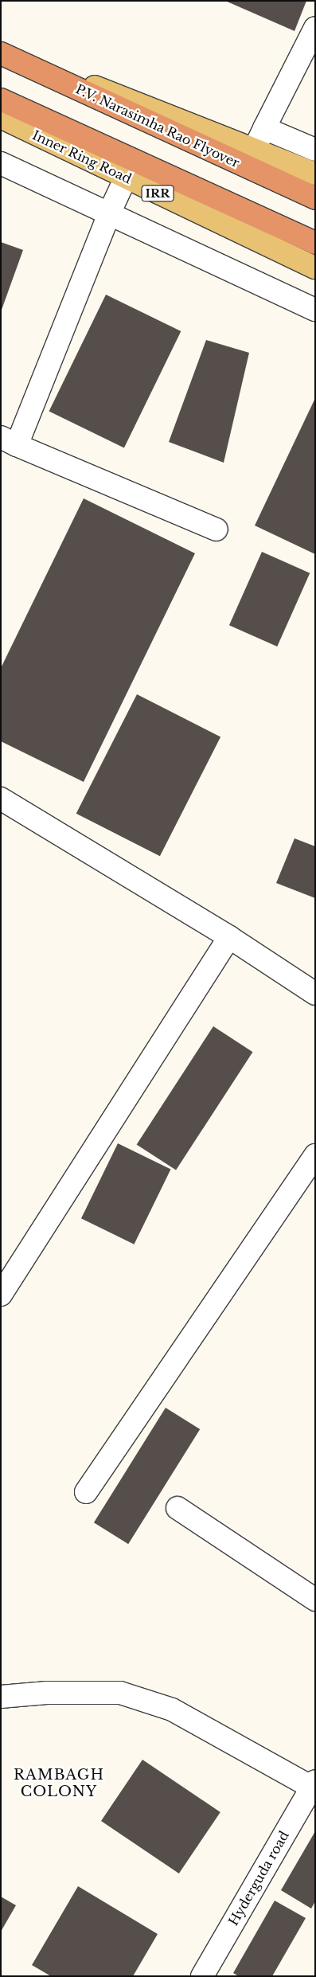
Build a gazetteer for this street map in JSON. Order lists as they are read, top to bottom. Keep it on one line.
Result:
{"streets":{"highway":["P.V. Narasimha Rao Flyover"],"main road":["Inner Ring Road","IRR"],"street":["Hyderguda road"]},"districts":["RAMBAGH COLONY"]}
